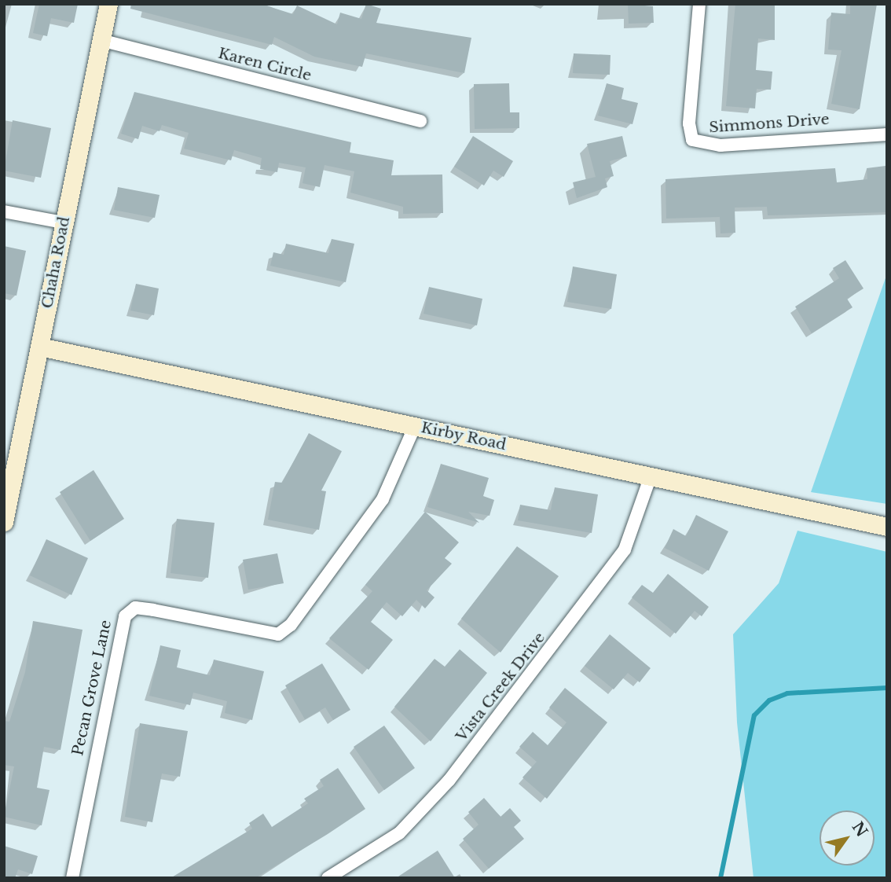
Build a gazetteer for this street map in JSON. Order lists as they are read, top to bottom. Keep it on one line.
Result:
{"streets":{"street":["Karen Circle","Simmons Drive","Chaha Road","Kirby Road","Vista Creek Drive","Pecan Grove Lane"]},"crossings":[["Karen Circle","Chaha Road"],["Chaha Road","Kirby Road"],["Kirby Road","Vista Creek Drive"],["Kirby Road","Pecan Grove Lane"]],"north":"top right"}
